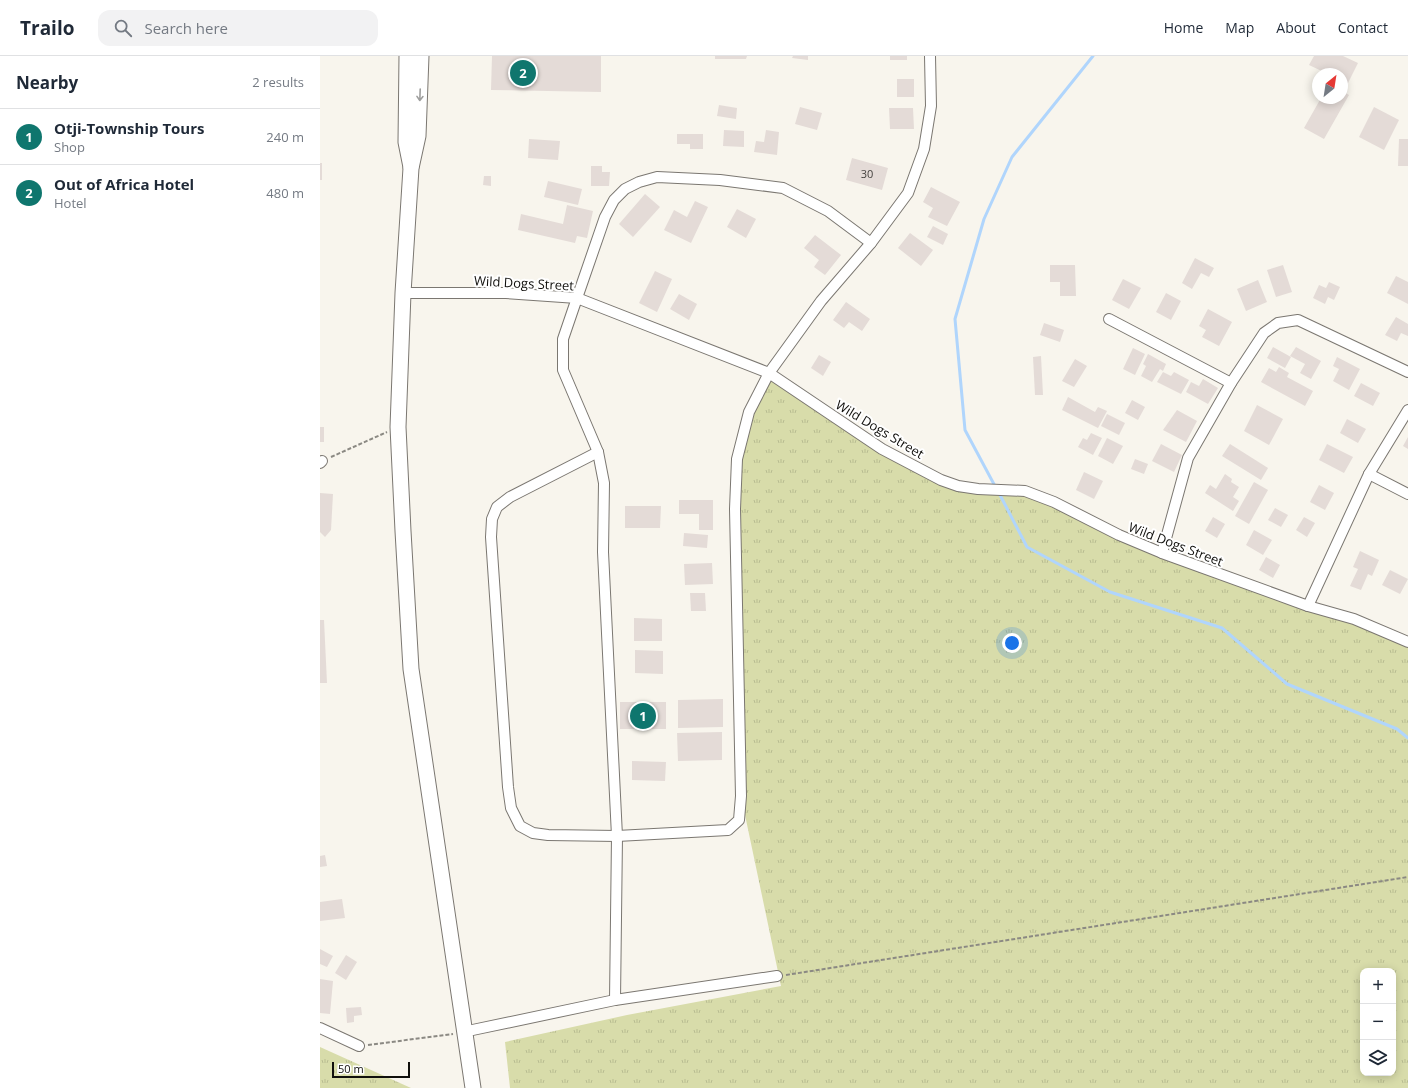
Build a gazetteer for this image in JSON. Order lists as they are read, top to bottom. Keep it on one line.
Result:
{"streets":{"street":["Wild Dogs Street"]},"house_numbers":["30"],"scale_bar":"50 m","north":"top right","page":{"header":"Trailo","search":"Search here","nav":["Home","Map","About","Contact"],"heading":["Nearby","2 results"],"pins":["2","1"],"list":[{"mark":"1","name":"Otji-Township Tours","note":"Shop","value":"240 m"},{"mark":"2","name":"Out of Africa Hotel","note":"Hotel","value":"480 m"}],"map_buttons":["+","−"],"scale":"50 m"}}
